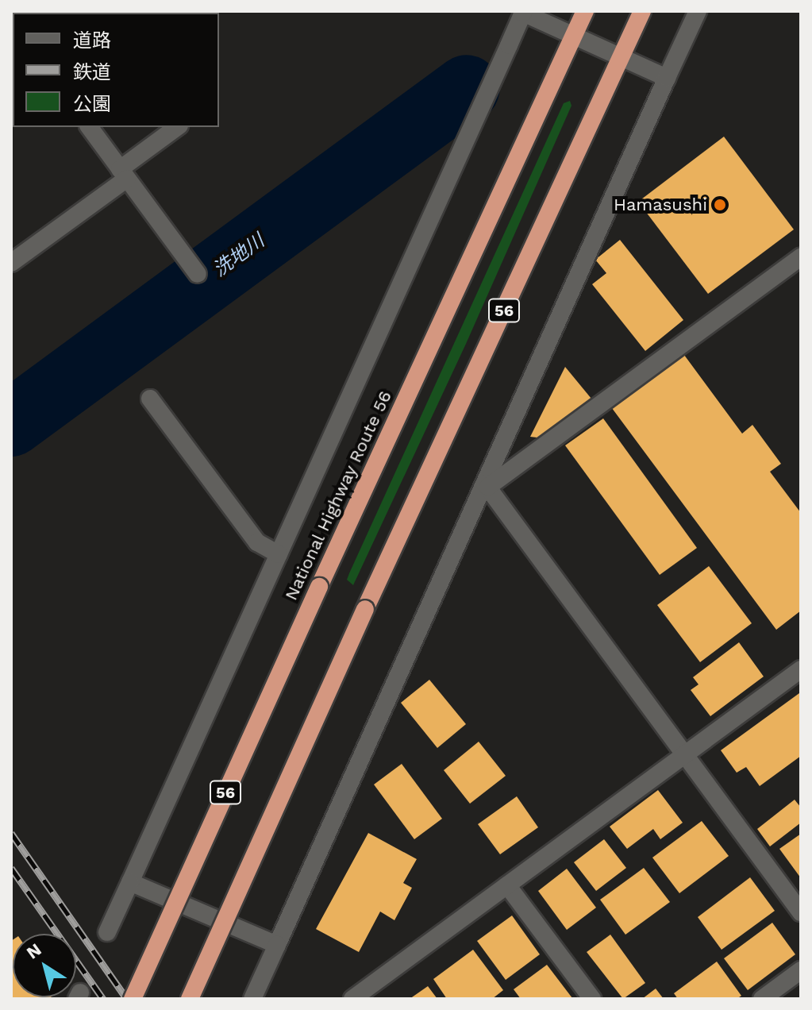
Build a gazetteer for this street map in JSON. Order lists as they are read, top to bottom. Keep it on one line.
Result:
{"streets":{"highway":["56","National Highway Route 56"]},"water":["洗地川"],"places":["Hamasushi"],"legend":["道路","鉄道","公園"],"north":"top left"}
